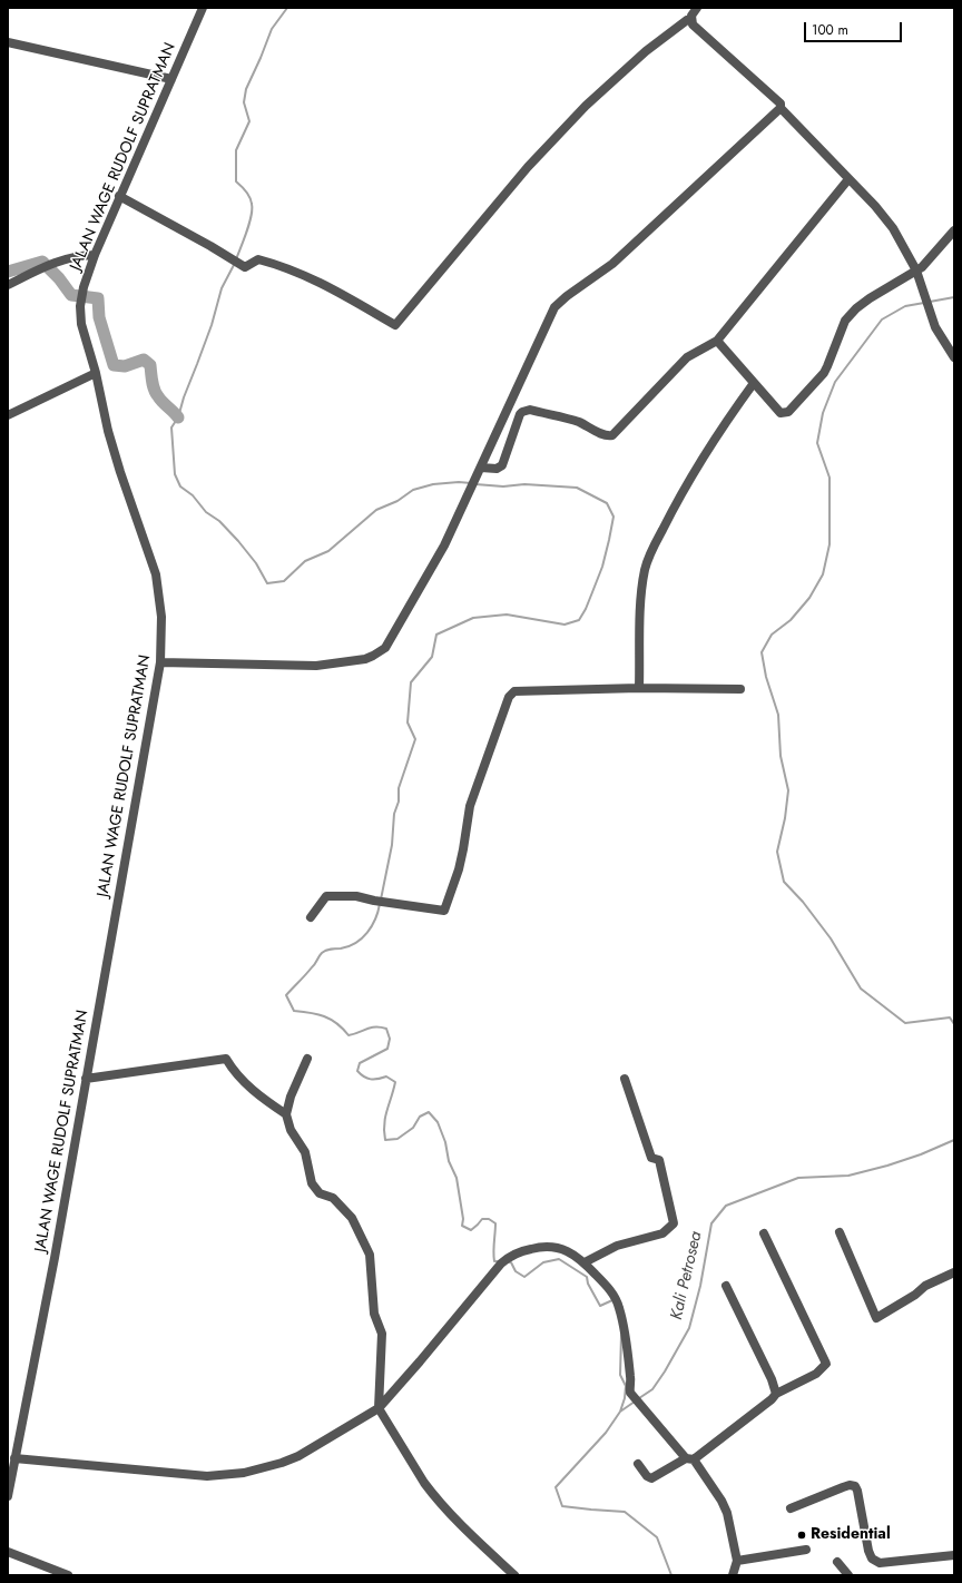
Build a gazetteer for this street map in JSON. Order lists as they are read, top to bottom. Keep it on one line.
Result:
{"streets":{"street":["JALAN WAGE RUDOLF SUPRATMAN"]},"water":["Kali Petrosea"],"places":["Residential"],"scale_bar":"100 m"}
